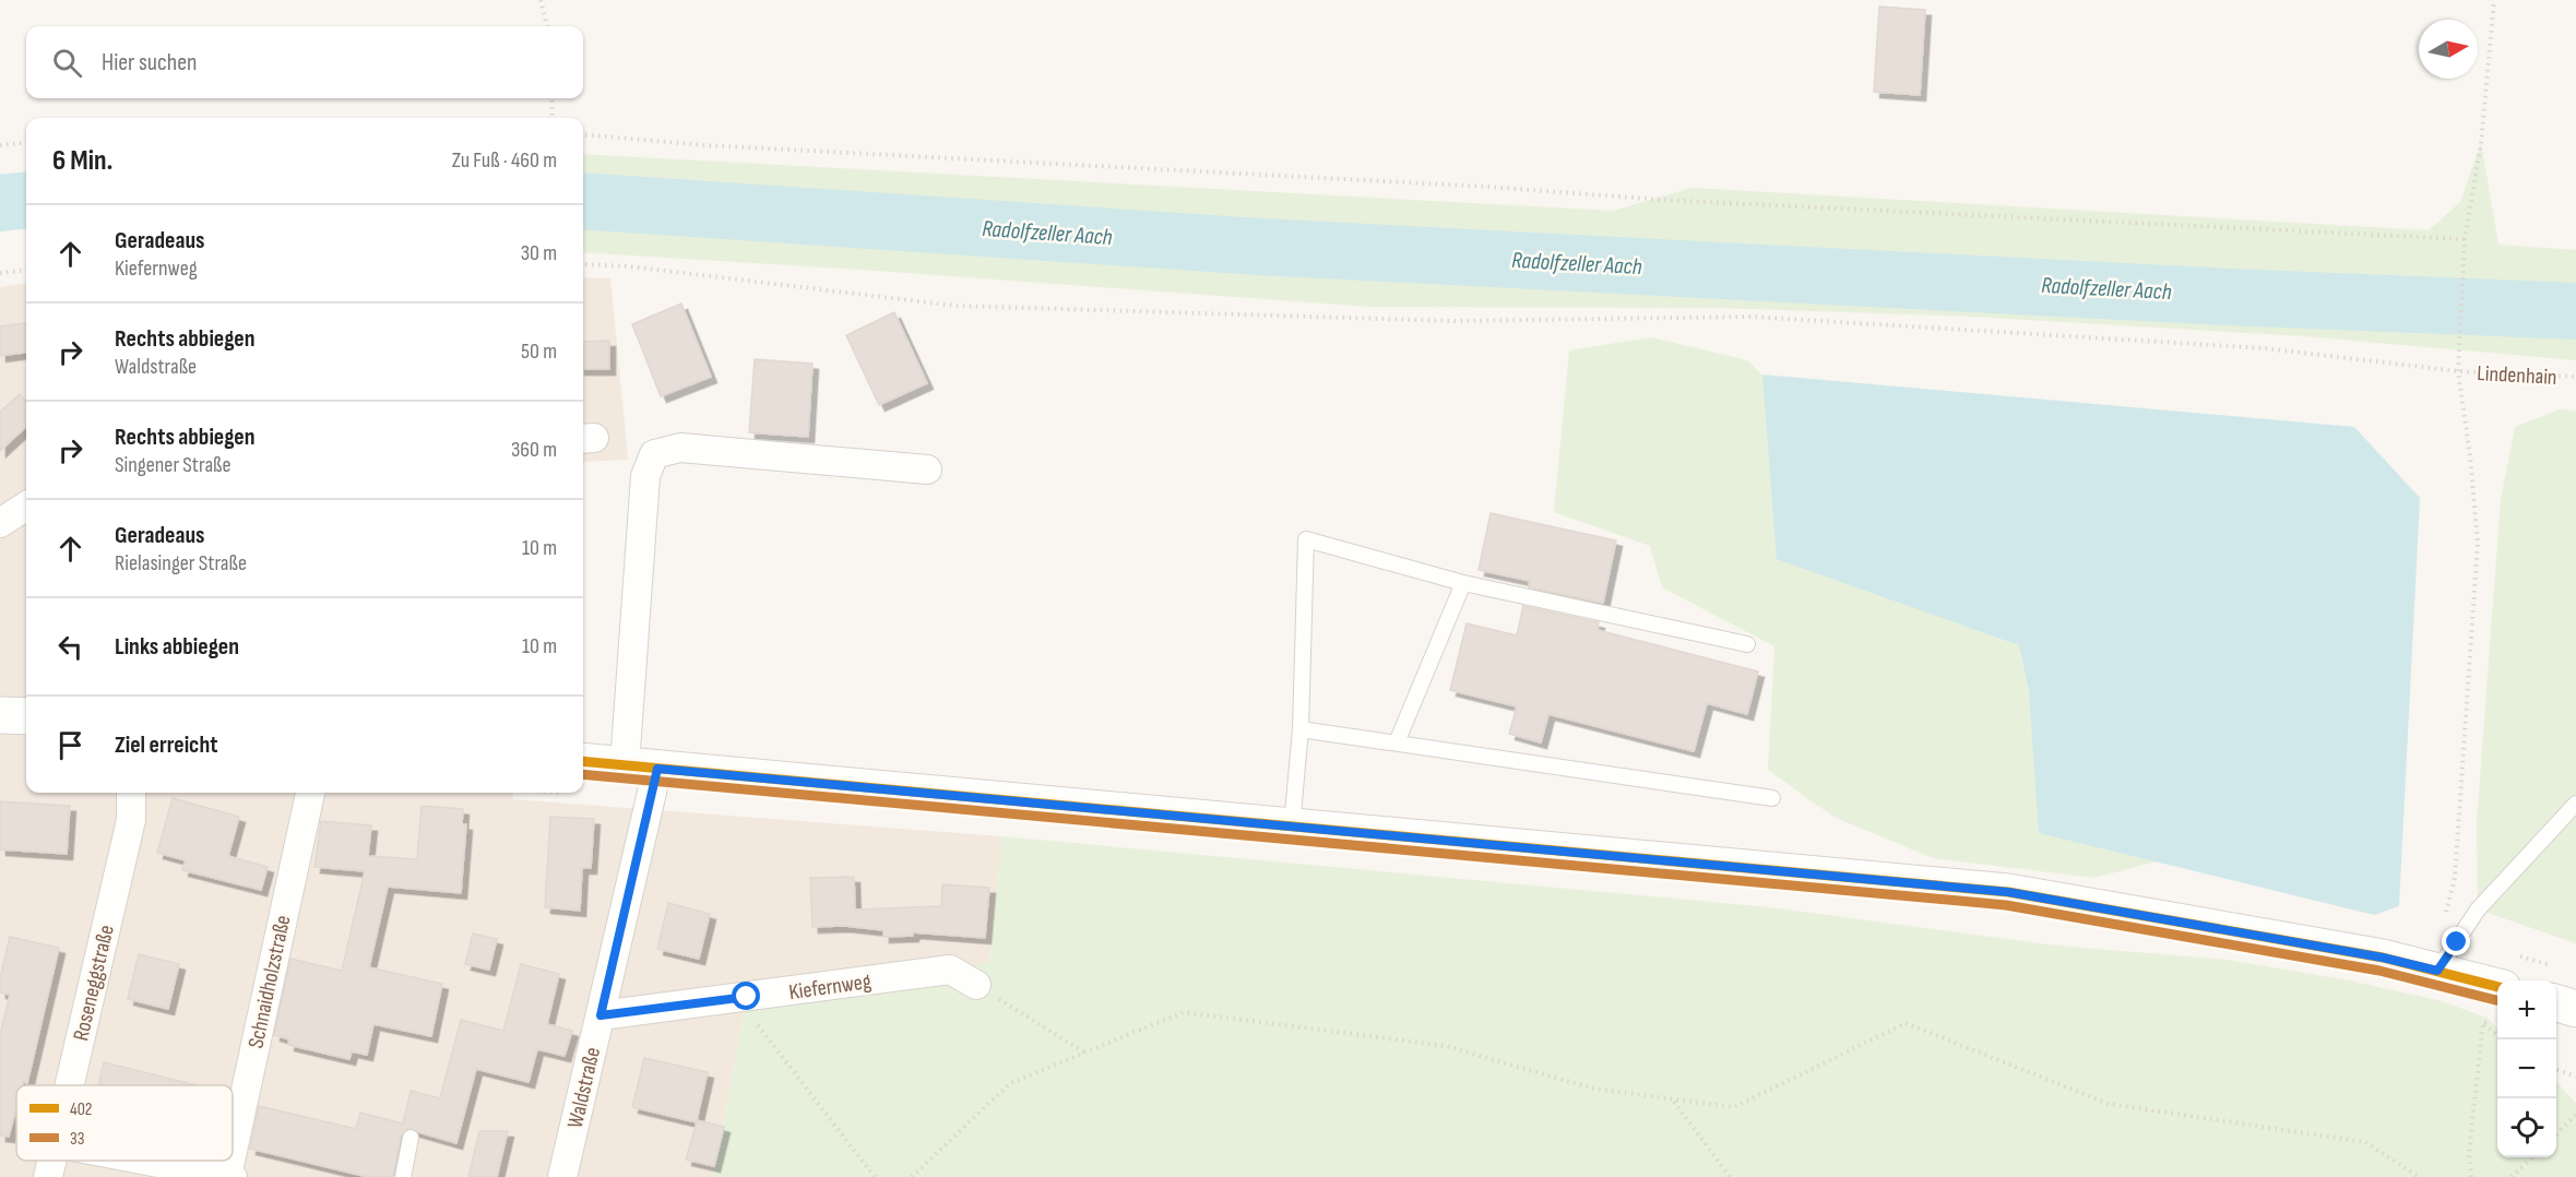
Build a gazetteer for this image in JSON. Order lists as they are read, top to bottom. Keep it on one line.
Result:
{"streets":{"street":["Schnaidholzstraße","Roseneggstraße","Kiefernweg","Waldstraße"],"path":["Lindenhain"]},"crossings":[["Kiefernweg","Waldstraße"]],"water":["Radolfzeller Aach"],"lines":["transit line 402","transit line 33"],"legend":["402","33"],"north":"right","page":{"search":"Hier suchen","heading":["6 Min.","Zu Fuß · 460 m"],"list":[["Geradeaus","Kiefernweg","30 m"],["Rechts abbiegen","Waldstraße","50 m"],["Rechts abbiegen","Singener Straße","360 m"],["Geradeaus","Rielasinger Straße","10 m"],["Links abbiegen","10 m"],"Ziel erreicht"],"map_buttons":["+","−"]}}
